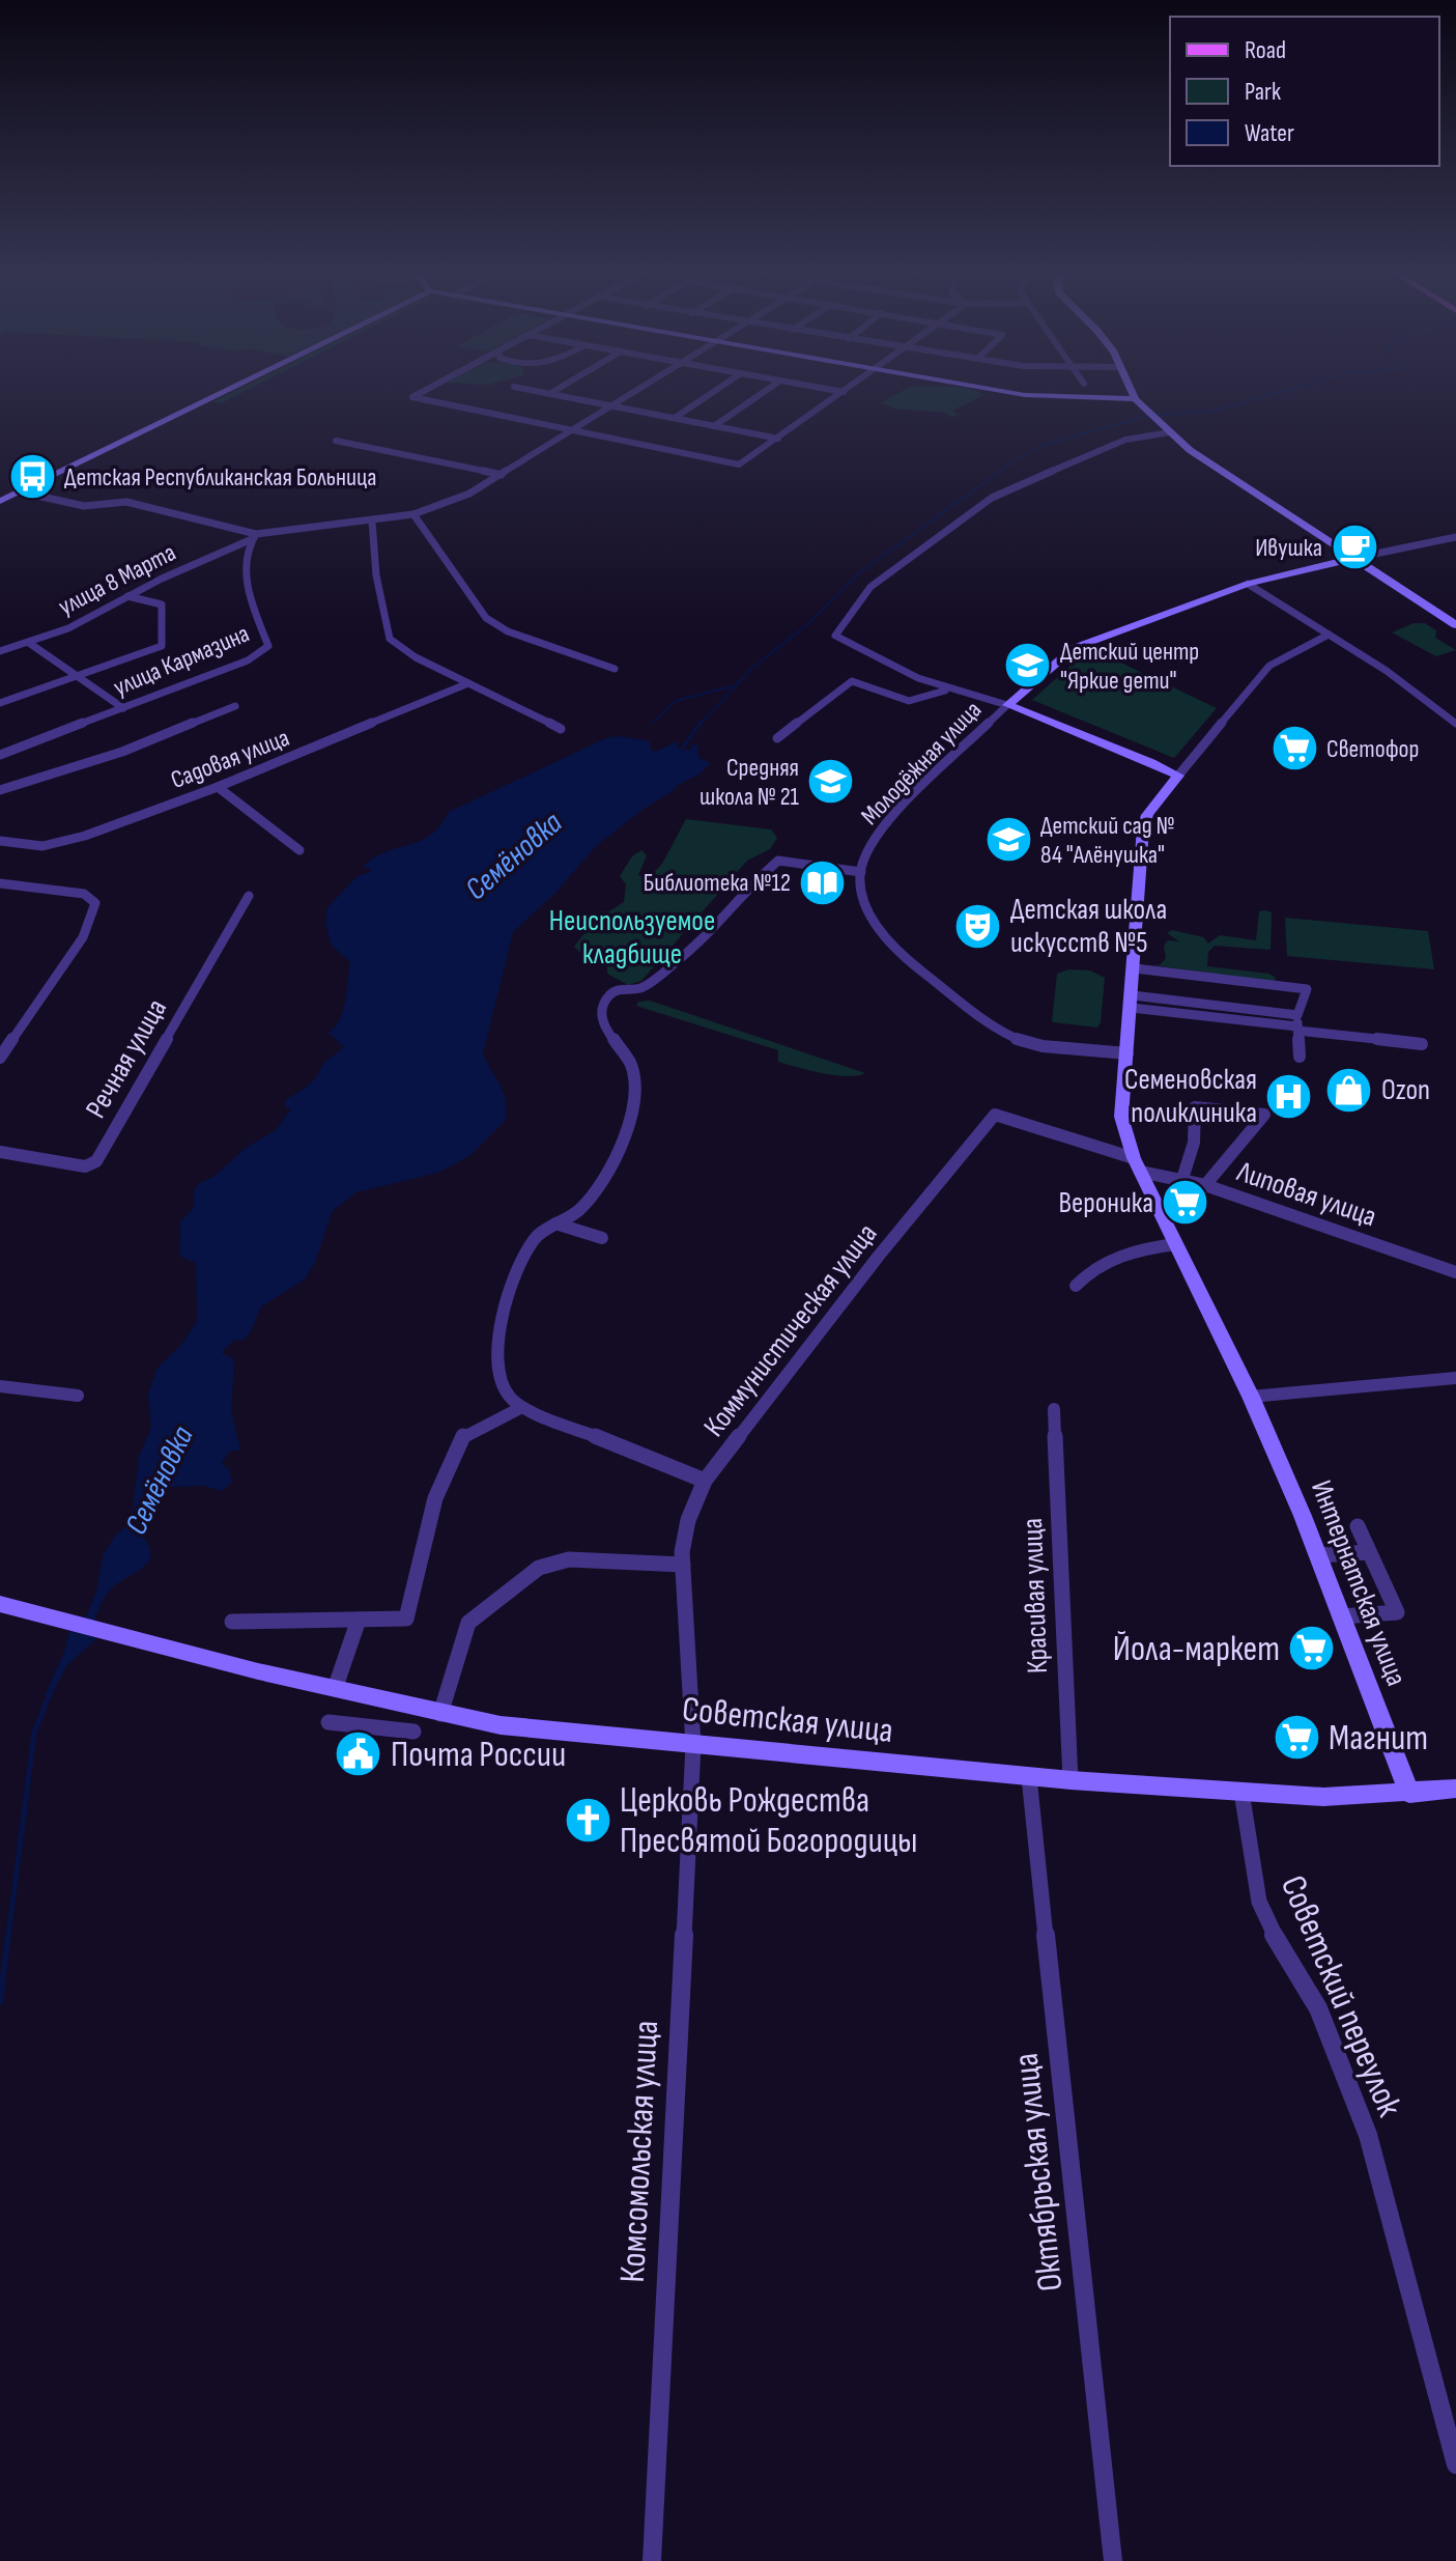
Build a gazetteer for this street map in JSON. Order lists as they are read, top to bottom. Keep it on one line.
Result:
{"streets":{"main road":["Молодёжная улица","Интернатская улица","Советская улица"],"street":["улица 8 Марта","улица Кармазина","Садовая улица","Речная улица","Липовая улица","Коммунистическая улица","Красивая улица","Советский переулок","Комсомольская улица","Октябрьская улица"]},"crossings":[["улица 8 Марта","улица Кармазина"],["Липовая улица","Коммунистическая улица"],["Липовая улица","Интернатская улица"],["Коммунистическая улица","Интернатская улица"],["Коммунистическая улица","Советская улица"],["Коммунистическая улица","Комсомольская улица"],["Интернатская улица","Советская улица"],["Красивая улица","Советская улица"],["Советская улица","Советский переулок"],["Советская улица","Комсомольская улица"],["Советская улица","Октябрьская улица"]],"water":["Семёновка"],"parks":["Неиспользуемое кладбище"],"places":{"bus stop":["Детская Республиканская Больница"],"cafe":["Ивушка"],"school or university":["Детский центр \"Яркие дети\"","Средняя школа № 21","Детский сад № 84 \"Алёнушка\""],"supermarket":["Светофор","Вероника","Йола-маркет","Магнит"],"library":["Библиотека №12"],"theatre":["Детская школа искусств №5"],"shop":["Ozon"],"hospital":["Семеновская поликлиника"],"public building":["Почта России"],"church":["Церковь Рождества Пресвятой Богородицы"]},"legend":["Road","Park","Water"]}
